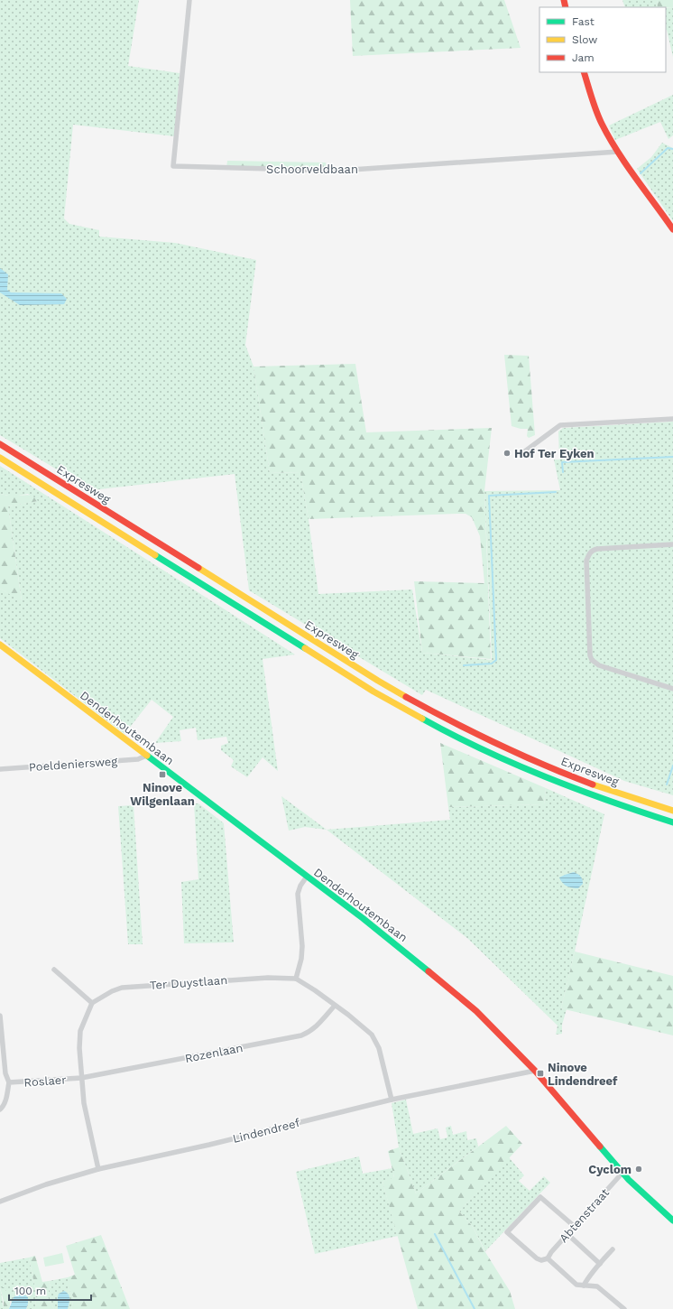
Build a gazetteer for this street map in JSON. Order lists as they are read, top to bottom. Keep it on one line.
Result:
{"streets":{"main road":["Expresweg","Denderhoutembaan"],"street":["Schoorveldbaan","Poeldeniersweg","Ter Duystlaan","Rozenlaan","Roslaer","Lindendreef","Abtenstraat"]},"crossings":[["Denderhoutembaan","Poeldeniersweg"],["Denderhoutembaan","Lindendreef"],["Denderhoutembaan","Abtenstraat"],["Ter Duystlaan","Rozenlaan"],["Ter Duystlaan","Lindendreef"],["Rozenlaan","Roslaer"]],"places":{"other":["Hof Ter Eyken","Cyclom"],"transit":["Ninove Wilgenlaan","Ninove Lindendreef"]},"legend":["Fast","Slow","Jam"],"scale_bar":"100 m"}
